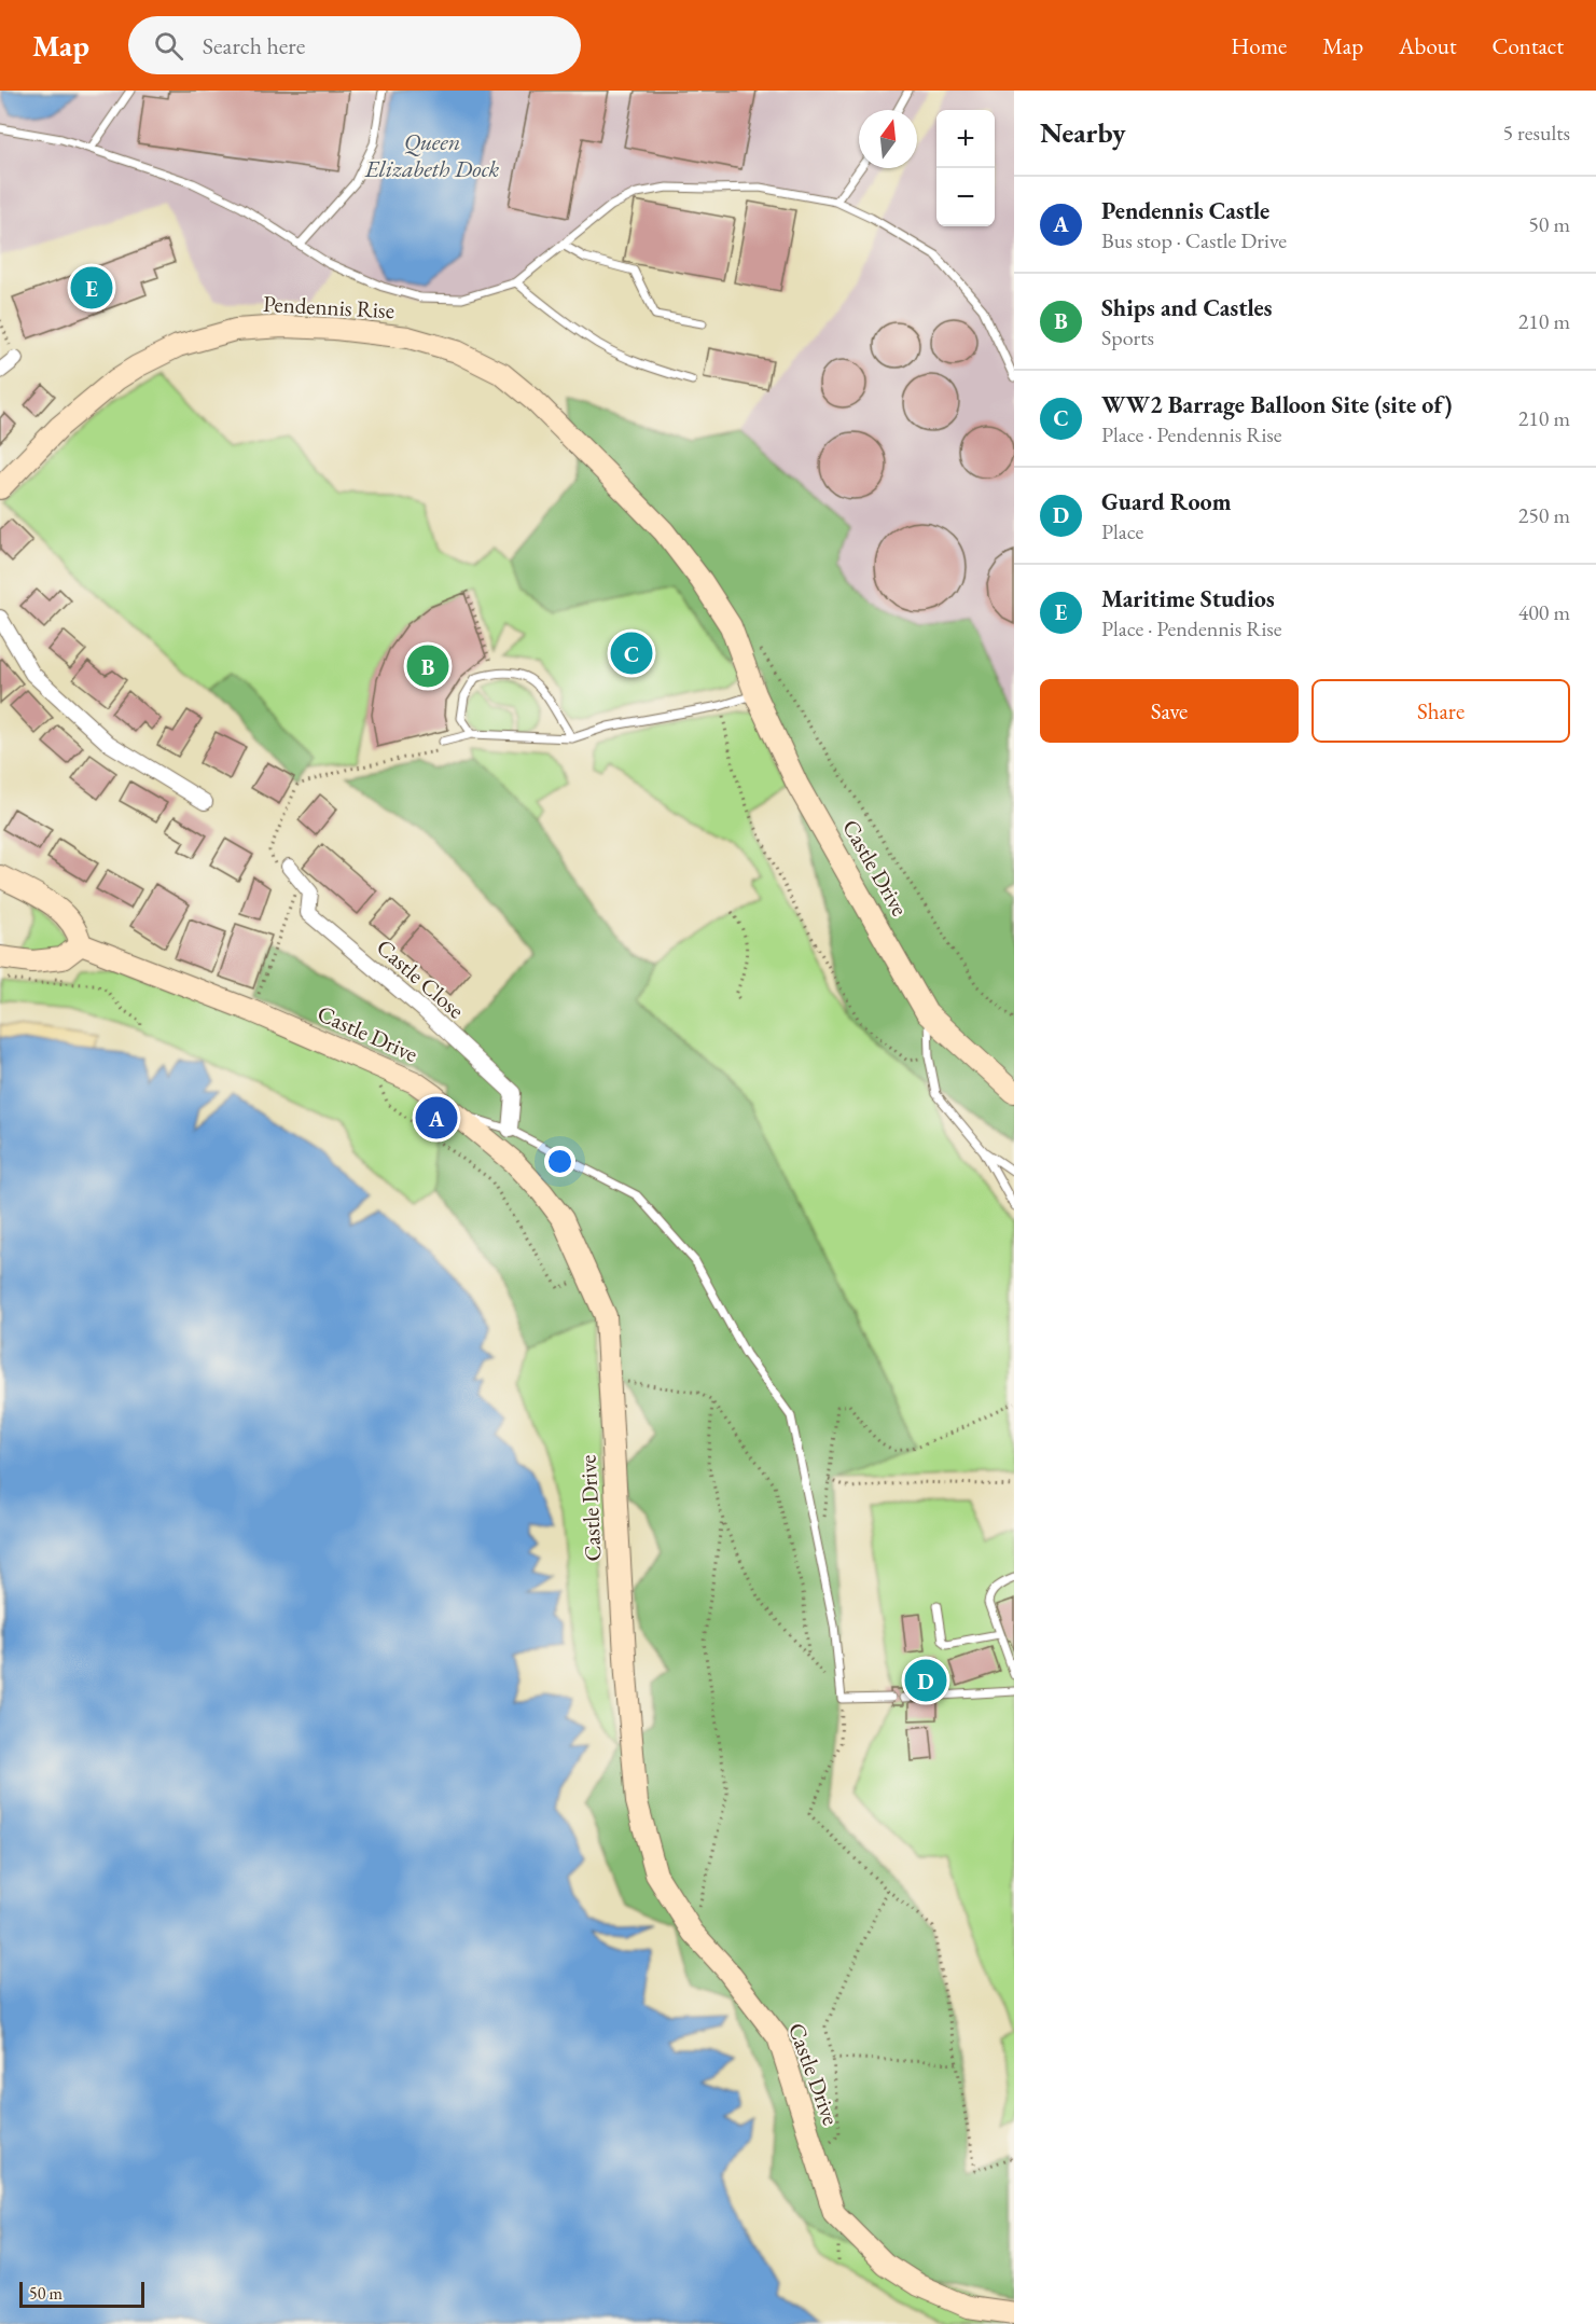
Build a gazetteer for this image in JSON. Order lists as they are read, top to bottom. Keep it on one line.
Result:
{"streets":{"street":["Pendennis Rise","Castle Drive","Castle Close"]},"crossings":[["Pendennis Rise","Castle Drive"]],"water":["Queen Elizabeth Dock"],"scale_bar":"50 m","north":"top","page":{"header":"Map","search":"Search here","nav":["Home","Map","About","Contact"],"heading":["Nearby","5 results"],"map_buttons":["+","−"],"list":[{"mark":"A","name":"Pendennis Castle","note":"Bus stop · Castle Drive","value":"50 m"},{"mark":"B","name":"Ships and Castles","note":"Sports","value":"210 m"},{"mark":"C","name":"WW2 Barrage Balloon Site (site of)","note":"Place · Pendennis Rise","value":"210 m"},{"mark":"D","name":"Guard Room","note":"Place","value":"250 m"},{"mark":"E","name":"Maritime Studios","note":"Place · Pendennis Rise","value":"400 m"}],"pins":["E","C","B","A","D"],"buttons":["Save","Share"],"scale":"50 m"}}
